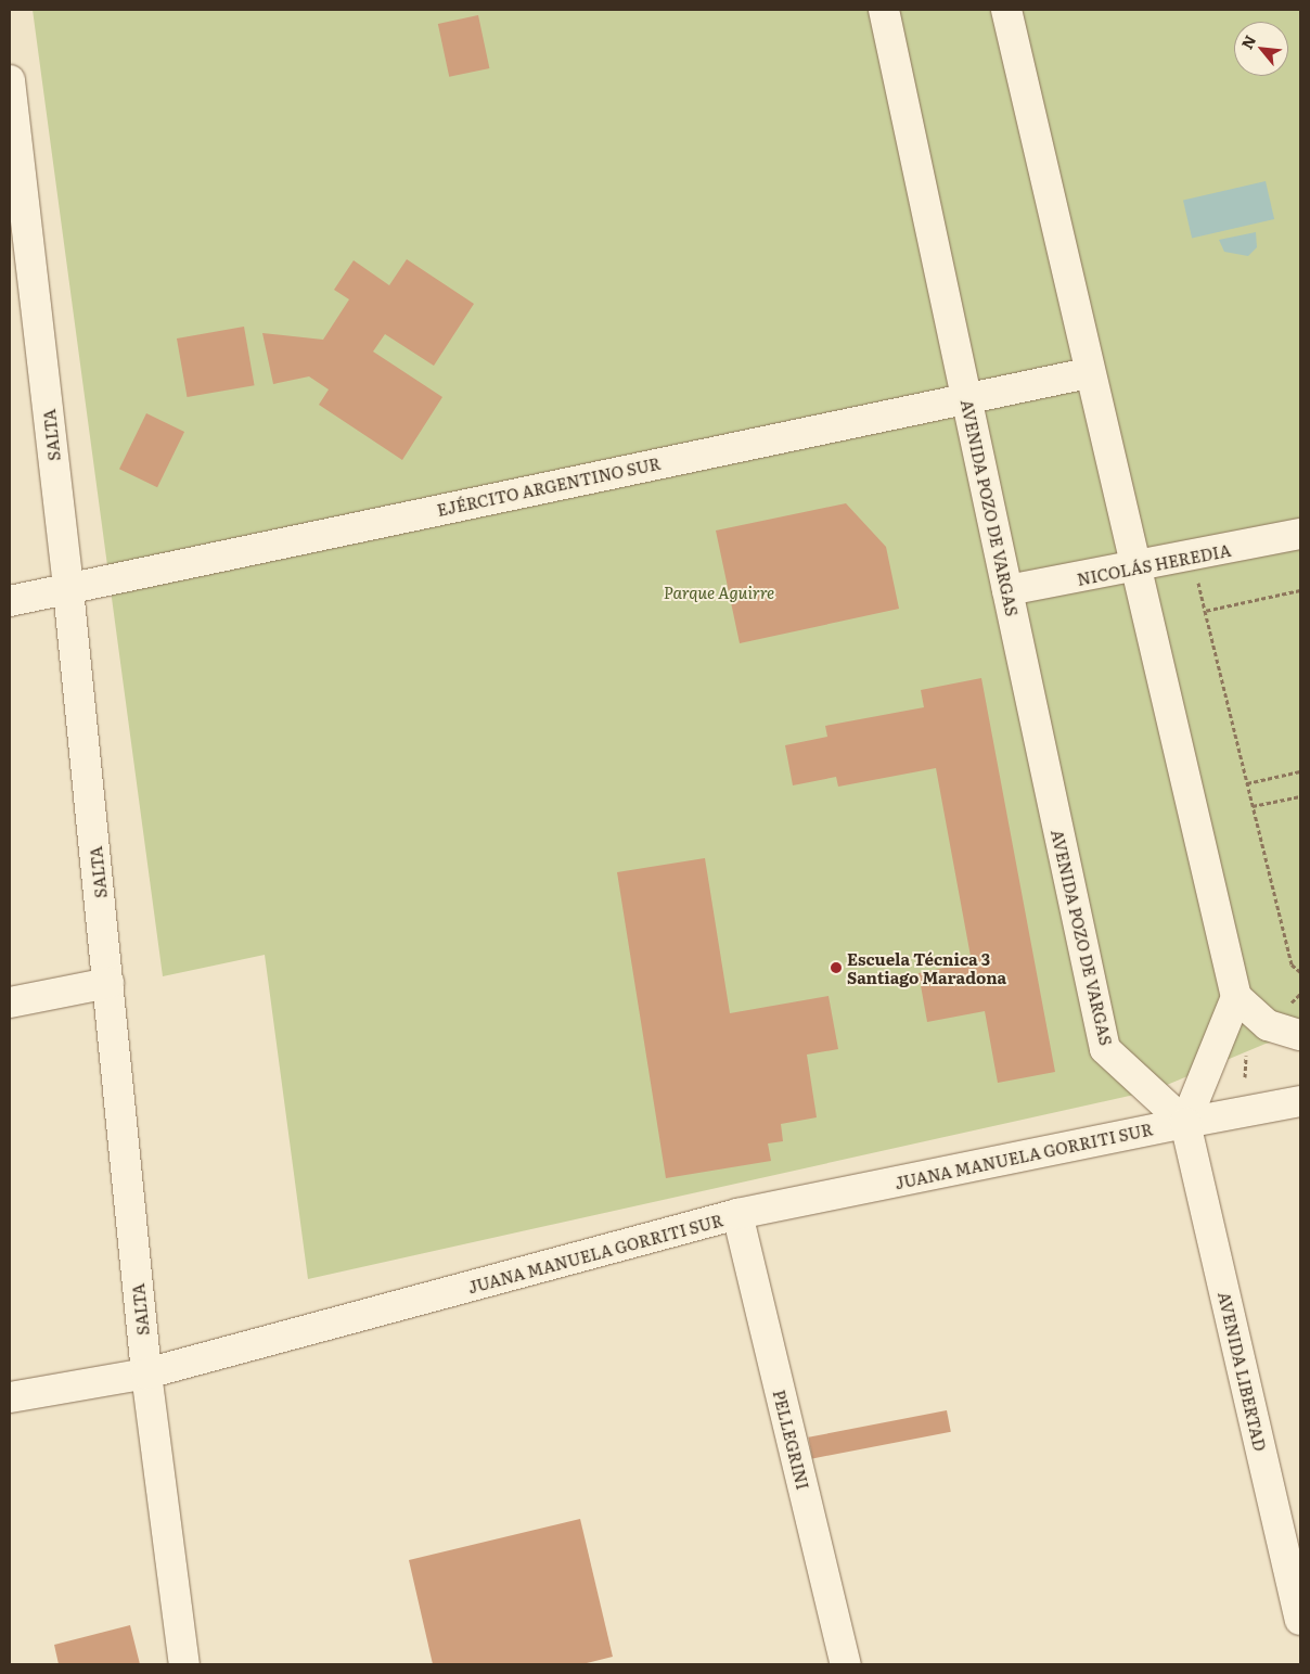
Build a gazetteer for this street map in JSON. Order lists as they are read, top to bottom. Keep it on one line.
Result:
{"streets":{"street":["SALTA","EJÉRCITO ARGENTINO SUR","AVENIDA POZO DE VARGAS","NICOLÁS HEREDIA","JUANA MANUELA GORRITI SUR","AVENIDA LIBERTAD","PELLEGRINI"]},"crossings":[["SALTA","EJÉRCITO ARGENTINO SUR"],["SALTA","JUANA MANUELA GORRITI SUR"],["EJÉRCITO ARGENTINO SUR","AVENIDA POZO DE VARGAS"],["AVENIDA POZO DE VARGAS","NICOLÁS HEREDIA"],["AVENIDA POZO DE VARGAS","JUANA MANUELA GORRITI SUR"],["AVENIDA POZO DE VARGAS","AVENIDA LIBERTAD"],["JUANA MANUELA GORRITI SUR","AVENIDA LIBERTAD"],["JUANA MANUELA GORRITI SUR","PELLEGRINI"]],"parks":["Parque Aguirre"],"places":["Escuela Técnica 3 Santiago Maradona"],"north":"top left"}
